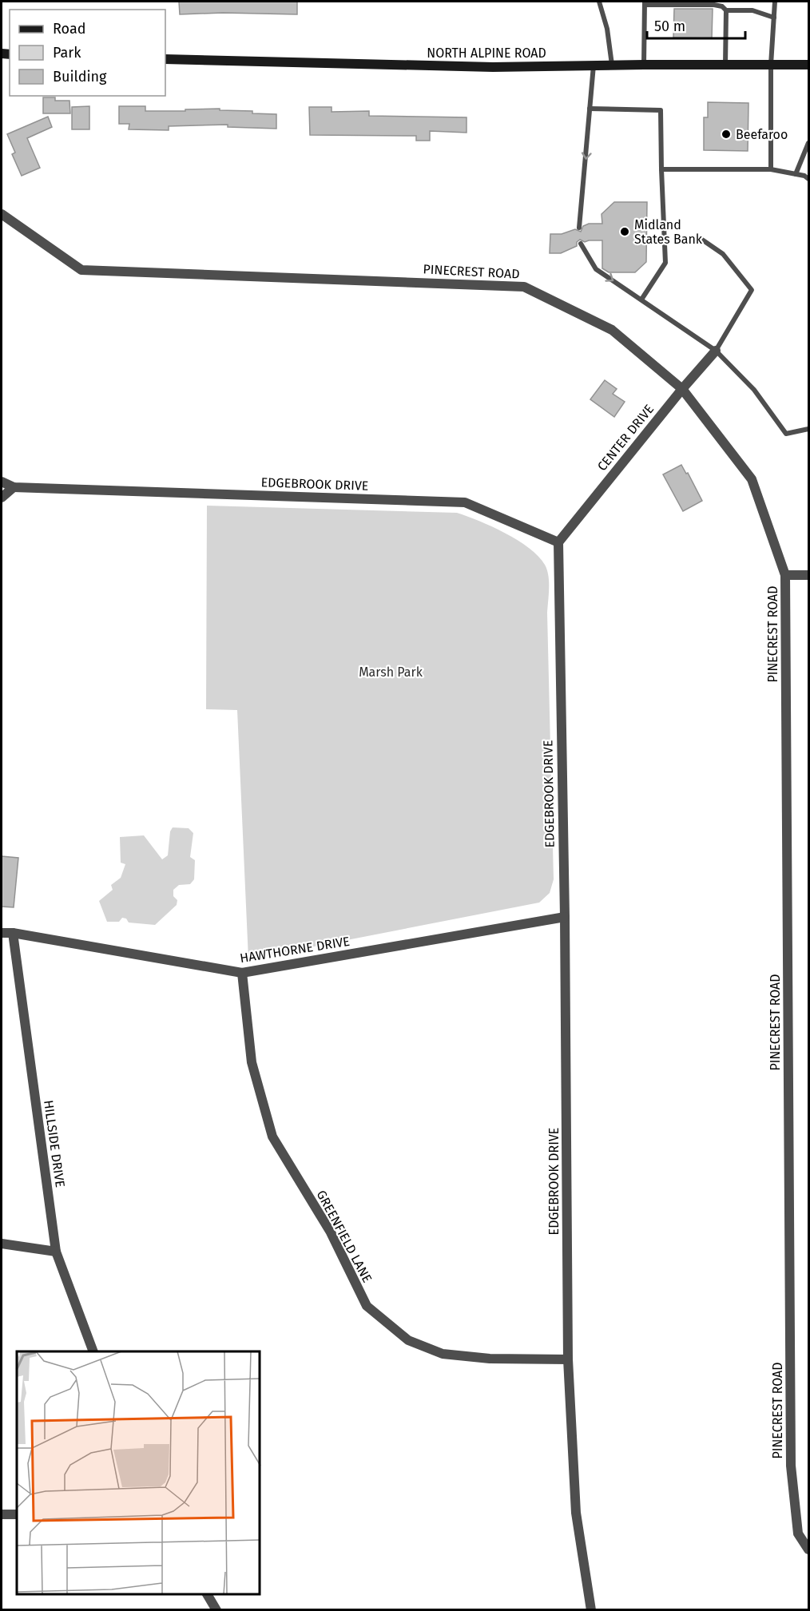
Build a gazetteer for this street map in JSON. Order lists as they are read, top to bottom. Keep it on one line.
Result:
{"streets":{"main road":["NORTH ALPINE ROAD"],"street":["PINECREST ROAD","CENTER DRIVE","EDGEBROOK DRIVE","HAWTHORNE DRIVE","HILLSIDE DRIVE","GREENFIELD LANE"]},"crossings":[["PINECREST ROAD","CENTER DRIVE"],["CENTER DRIVE","EDGEBROOK DRIVE"],["EDGEBROOK DRIVE","HAWTHORNE DRIVE"],["EDGEBROOK DRIVE","GREENFIELD LANE"],["HAWTHORNE DRIVE","HILLSIDE DRIVE"],["HAWTHORNE DRIVE","GREENFIELD LANE"]],"parks":["Marsh Park"],"places":["Beefaroo","Midland States Bank"],"legend":["Road","Park","Building"],"scale_bar":"50 m"}
